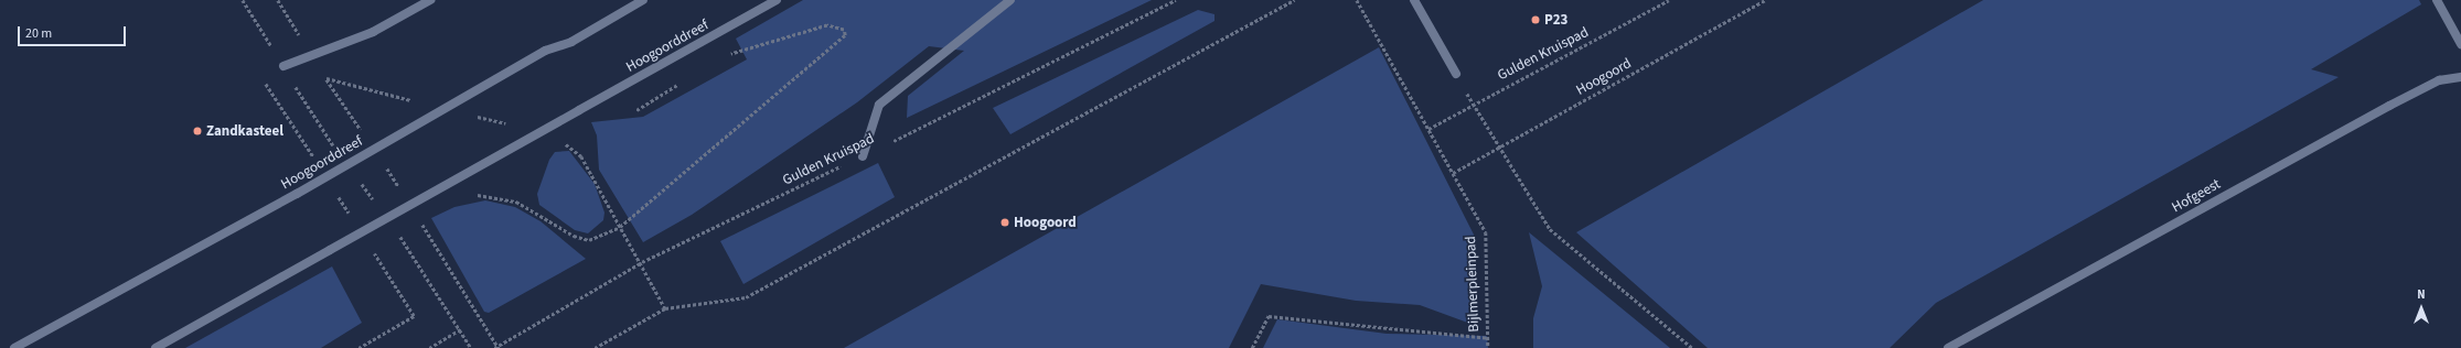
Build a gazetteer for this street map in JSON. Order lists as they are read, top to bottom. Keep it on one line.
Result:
{"streets":{"street":["Hoogoorddreef","Hofgeest"],"path":["Gulden Kruispad","Hoogoord","Bijlmerpleinpad"]},"crossings":[["Gulden Kruispad","Bijlmerpleinpad"],["Hoogoord","Bijlmerpleinpad"]],"places":["P23","Zandkasteel","Hoogoord"],"scale_bar":"20 m","north":"top"}
